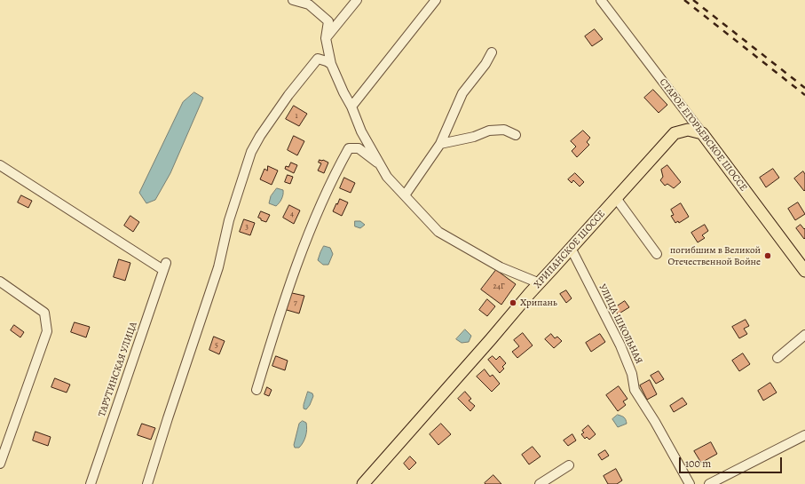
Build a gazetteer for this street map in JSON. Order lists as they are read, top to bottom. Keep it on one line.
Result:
{"streets":{"main road":["СТАРОЕ ЕГОРЬЕВСКОЕ ШОССЕ","ХРИПАНСКОЕ ШОССЕ"],"street":["УЛИЦА ШКОЛЬНАЯ","ТАРУТИНСКАЯ УЛИЦА"]},"crossings":[["СТАРОЕ ЕГОРЬЕВСКОЕ ШОССЕ","ХРИПАНСКОЕ ШОССЕ"],["ХРИПАНСКОЕ ШОССЕ","УЛИЦА ШКОЛЬНАЯ"]],"places":["погибшим в Великой Отечественной Войне","Хрипань"],"house_numbers":["1","4","3","24Г","7","5"],"scale_bar":"100 m"}
